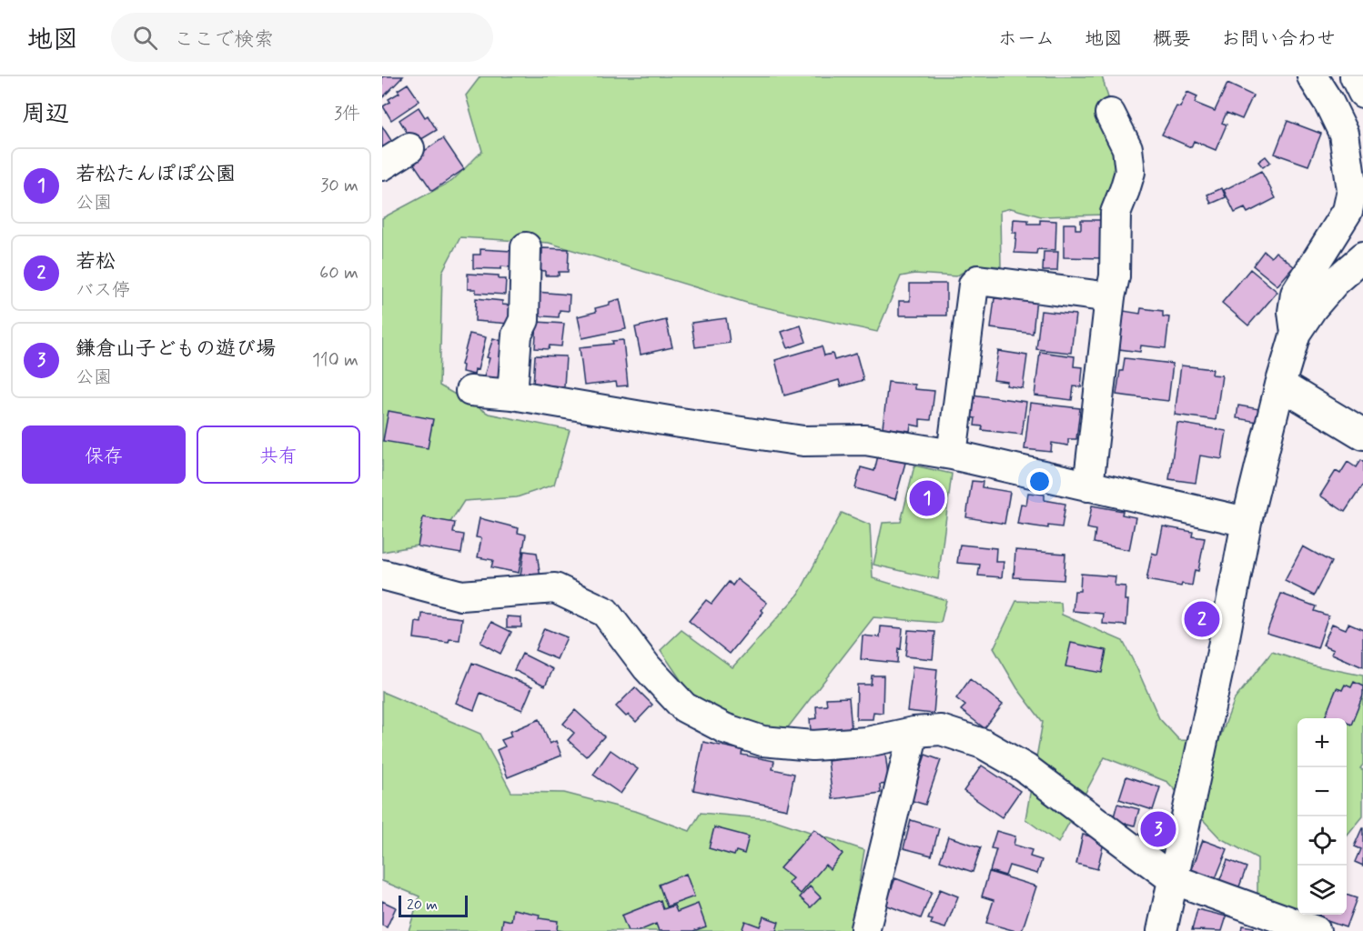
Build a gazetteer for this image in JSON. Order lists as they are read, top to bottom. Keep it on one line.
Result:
{"scale_bar":"20 m","page":{"header":"地図","search":"ここで検索","nav":["ホーム","地図","概要","お問い合わせ"],"heading":["周辺","3件"],"list":[{"mark":"1","name":"若松たんぽぽ公園","note":"公園","value":"30 m"},{"mark":"2","name":"若松","note":"バス停","value":"60 m"},{"mark":"3","name":"鎌倉山子どもの遊び場","note":"公園","value":"110 m"}],"buttons":["保存","共有"],"pins":["1","2","3"],"map_buttons":["+","−"],"scale":"20 m"}}
